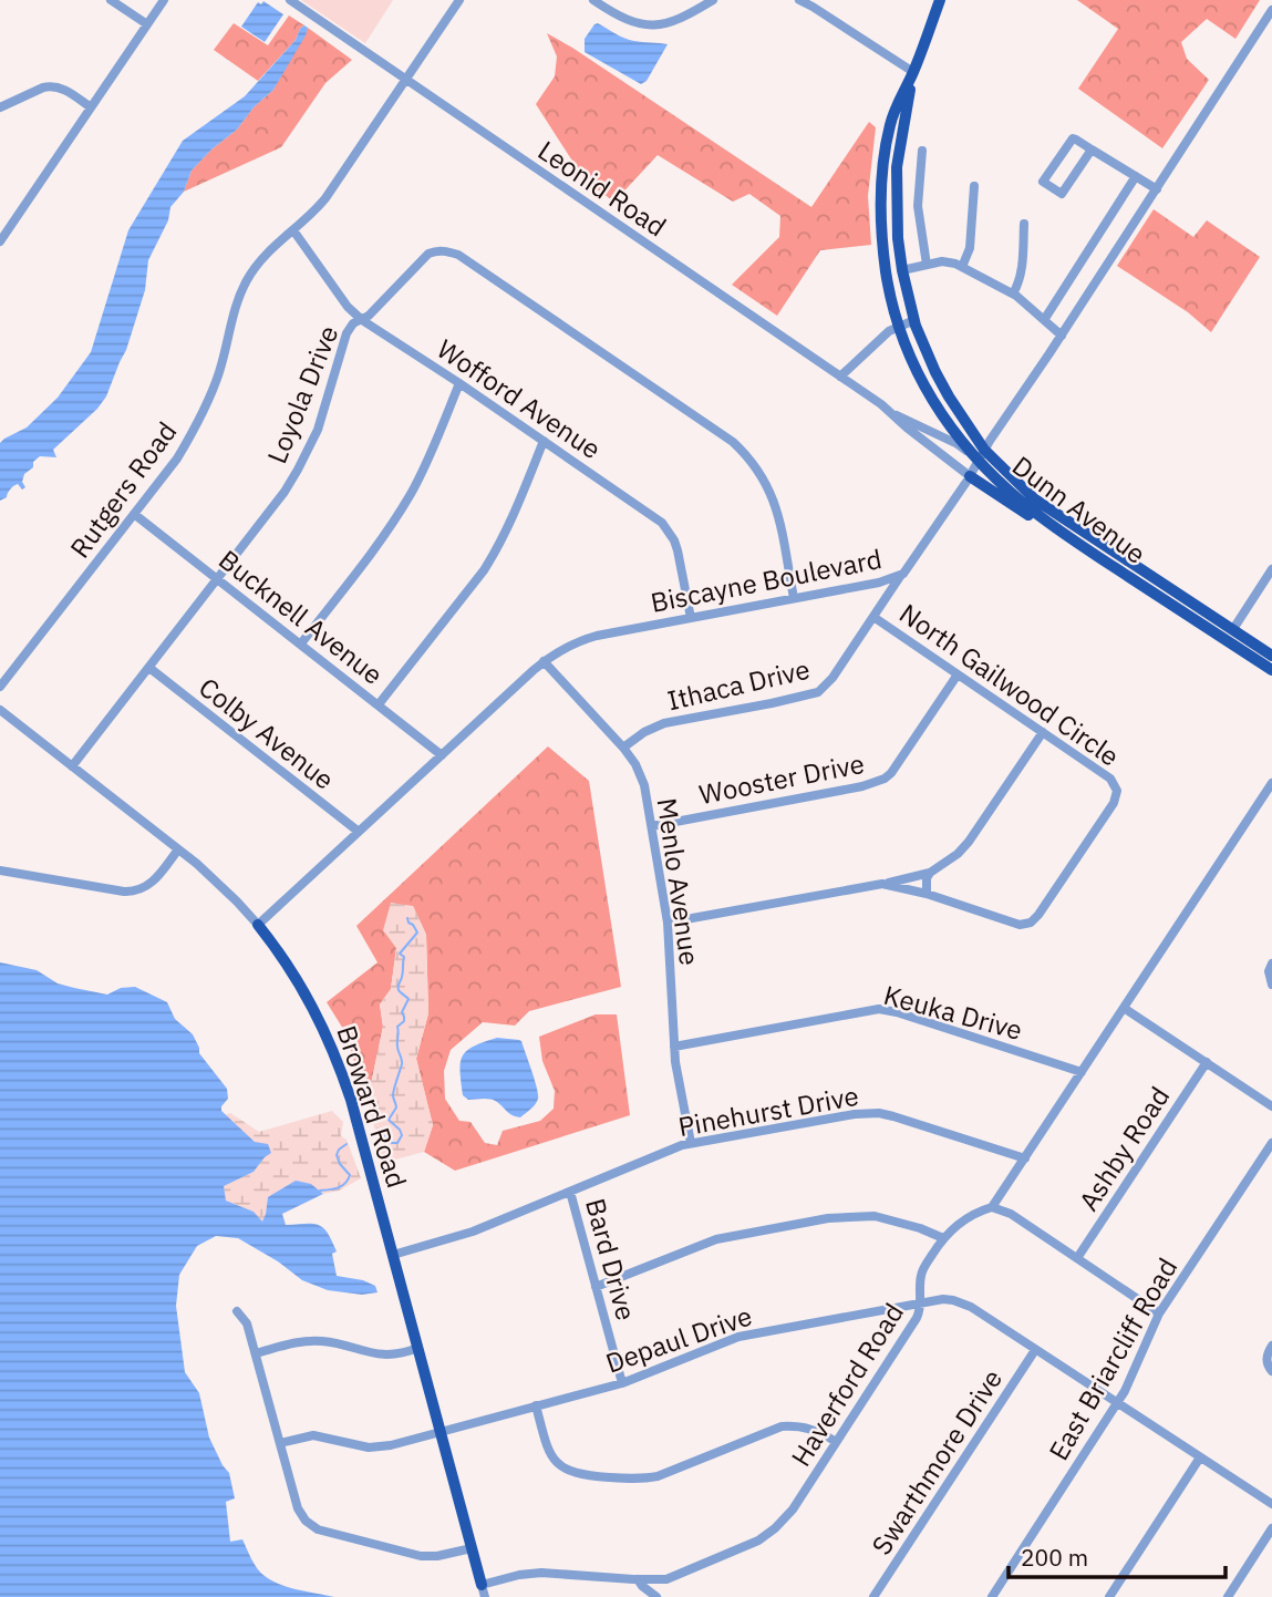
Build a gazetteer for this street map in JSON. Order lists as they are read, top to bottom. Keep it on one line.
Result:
{"streets":{"main road":["Dunn Avenue","Broward Road"],"street":["Leonid Road","Loyola Drive","Wofford Avenue","Rutgers Road","Biscayne Boulevard","Bucknell Avenue","Ithaca Drive","North Gailwood Circle","Colby Avenue","Wooster Drive","Menlo Avenue","Keuka Drive","Pinehurst Drive","Ashby Road","Bard Drive","Depaul Drive","East Briarcliff Road","Haverford Road","Swarthmore Drive"]},"crossings":[["Leonid Road","Rutgers Road"],["Leonid Road","Dunn Avenue"],["Leonid Road","Biscayne Boulevard"],["Loyola Drive","Wofford Avenue"],["Loyola Drive","Biscayne Boulevard"],["Loyola Drive","Bucknell Avenue"],["Loyola Drive","Colby Avenue"],["Loyola Drive","Broward Road"],["Wofford Avenue","Rutgers Road"],["Wofford Avenue","Biscayne Boulevard"],["Rutgers Road","Bucknell Avenue"],["Dunn Avenue","Biscayne Boulevard"],["Biscayne Boulevard","Bucknell Avenue"],["Biscayne Boulevard","Ithaca Drive"],["Biscayne Boulevard","Colby Avenue"],["Biscayne Boulevard","Menlo Avenue"],["Biscayne Boulevard","Broward Road"],["Ithaca Drive","North Gailwood Circle"],["Ithaca Drive","Menlo Avenue"],["North Gailwood Circle","Wooster Drive"],["Wooster Drive","Menlo Avenue"],["Menlo Avenue","Keuka Drive"],["Menlo Avenue","Pinehurst Drive"],["Keuka Drive","Haverford Road"],["Broward Road","Pinehurst Drive"],["Broward Road","Depaul Drive"],["Broward Road","Haverford Road"],["Pinehurst Drive","Bard Drive"],["Pinehurst Drive","Haverford Road"],["Bard Drive","Depaul Drive"],["Depaul Drive","East Briarcliff Road"],["Depaul Drive","Haverford Road"],["Depaul Drive","Swarthmore Drive"]],"scale_bar":"200 m"}
